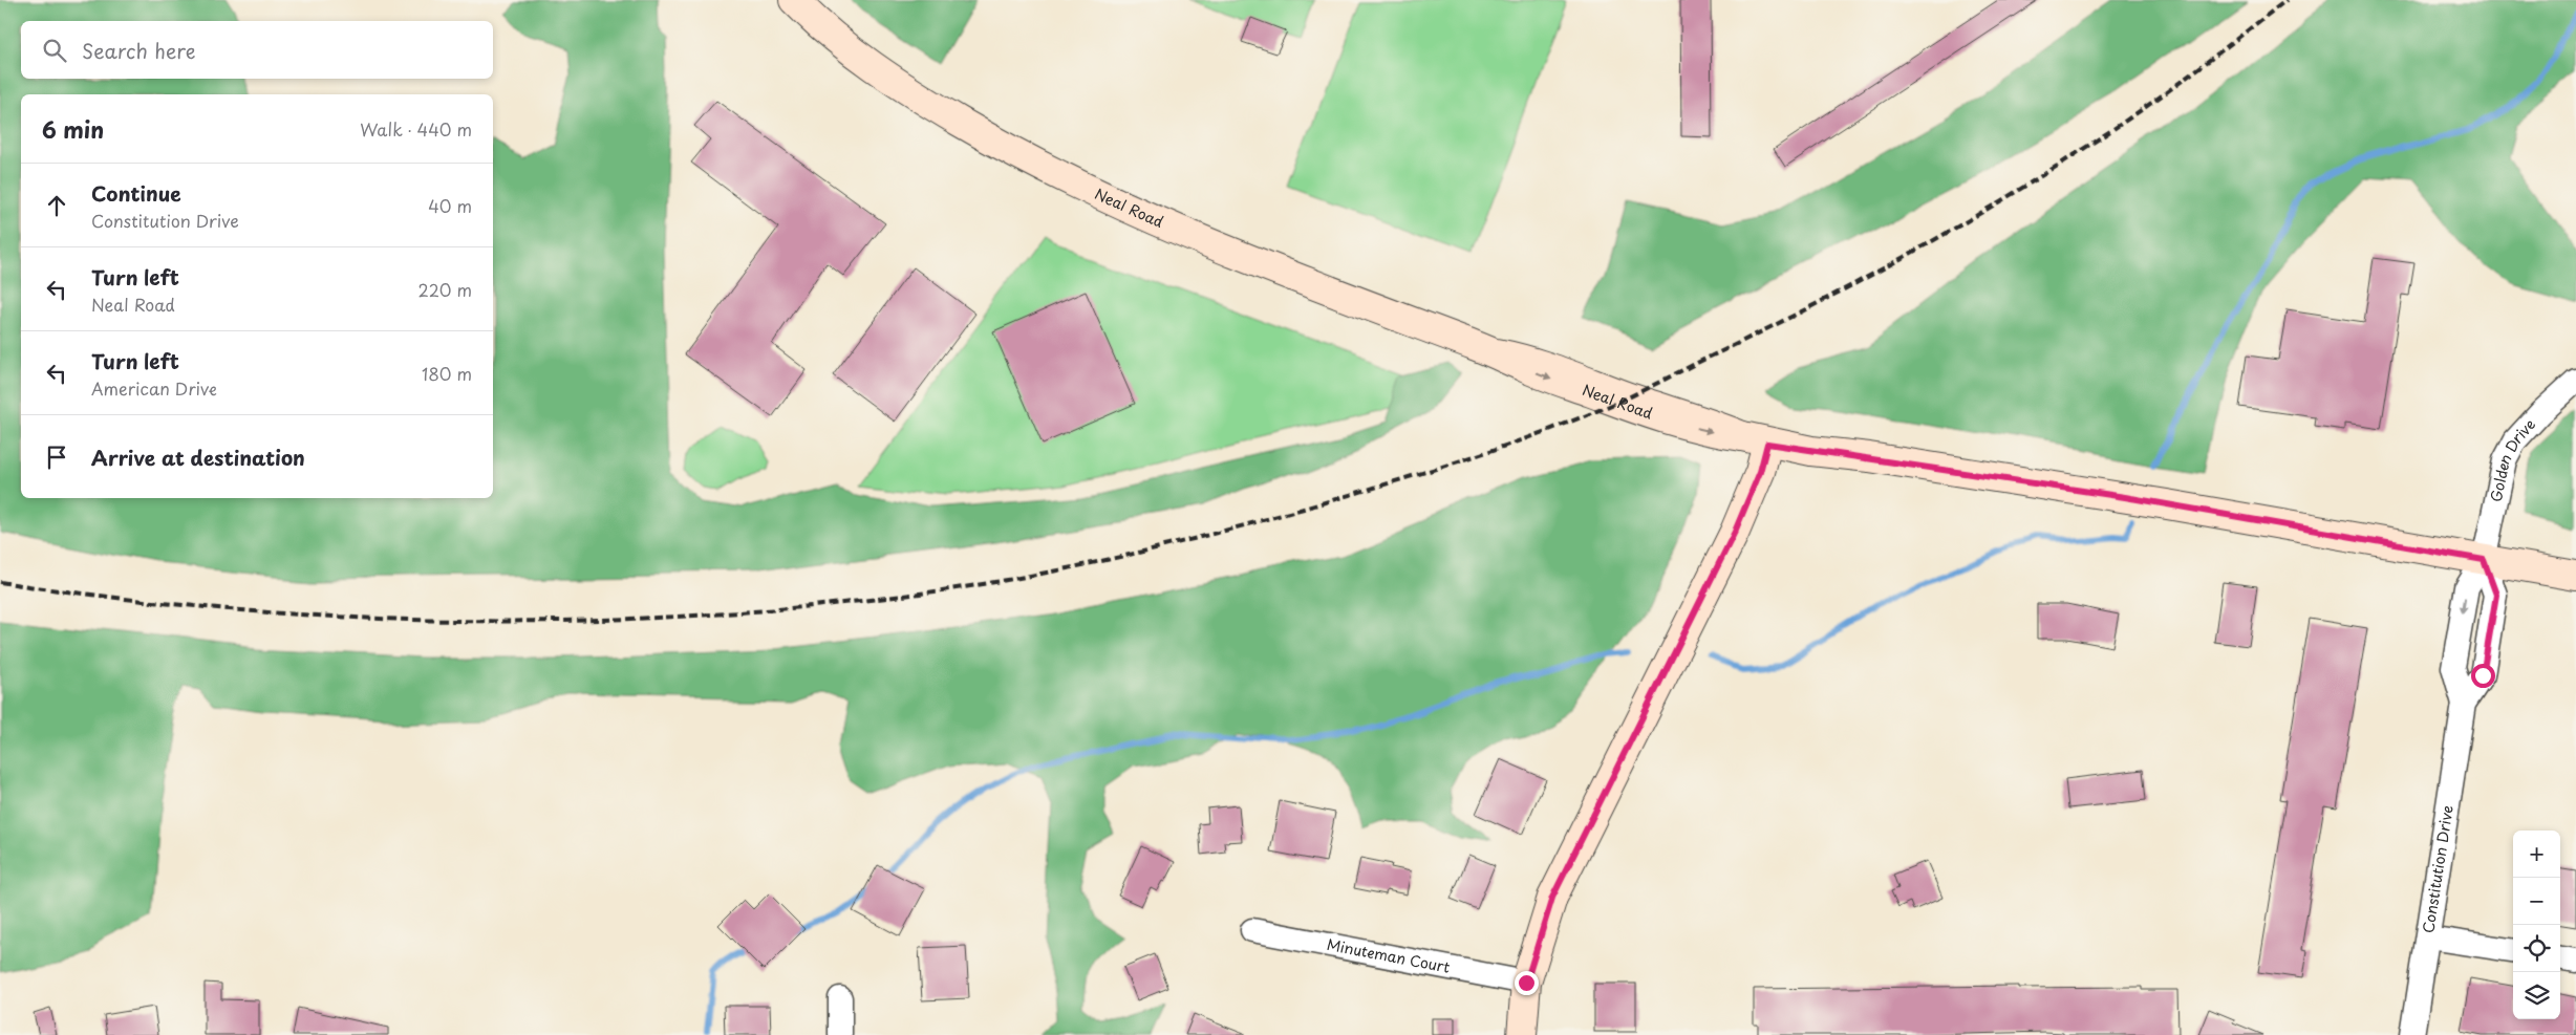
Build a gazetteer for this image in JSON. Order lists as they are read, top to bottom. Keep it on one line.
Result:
{"streets":{"street":["Neal Road","Golden Drive","Constitution Drive","Minuteman Court"]},"crossings":[["Neal Road","Golden Drive"],["Neal Road","Constitution Drive"],["Golden Drive","Constitution Drive"]],"page":{"search":"Search here","heading":["6 min","Walk · 440 m"],"list":[["Continue","Constitution Drive","40 m"],["Turn left","Neal Road","220 m"],["Turn left","American Drive","180 m"],"Arrive at destination"],"map_buttons":["+","−"]}}
